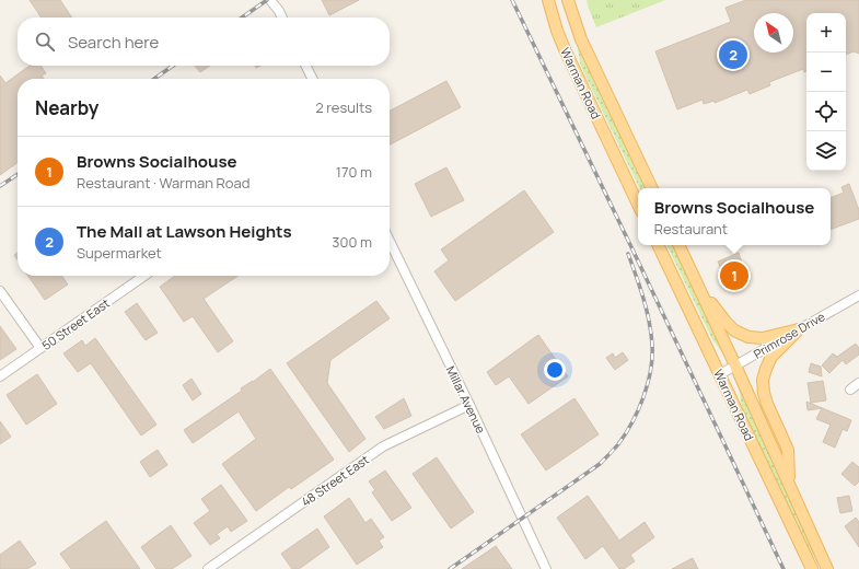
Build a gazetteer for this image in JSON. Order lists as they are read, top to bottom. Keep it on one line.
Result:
{"streets":{"main road":["Warman Road"],"street":["50 Street East","Primrose Drive","Millar Avenue","48 Street East"]},"crossings":[["Warman Road","Primrose Drive"],["Millar Avenue","48 Street East"]],"north":"top left","page":{"map_buttons":["+","−"],"search":"Search here","pins":["2","1"],"heading":["Nearby","2 results"],"list":[{"mark":"1","name":"Browns Socialhouse","note":"Restaurant · Warman Road","value":"170 m"},{"mark":"2","name":"The Mall at Lawson Heights","note":"Supermarket","value":"300 m"}],"popup":["Browns Socialhouse","Restaurant"]}}
